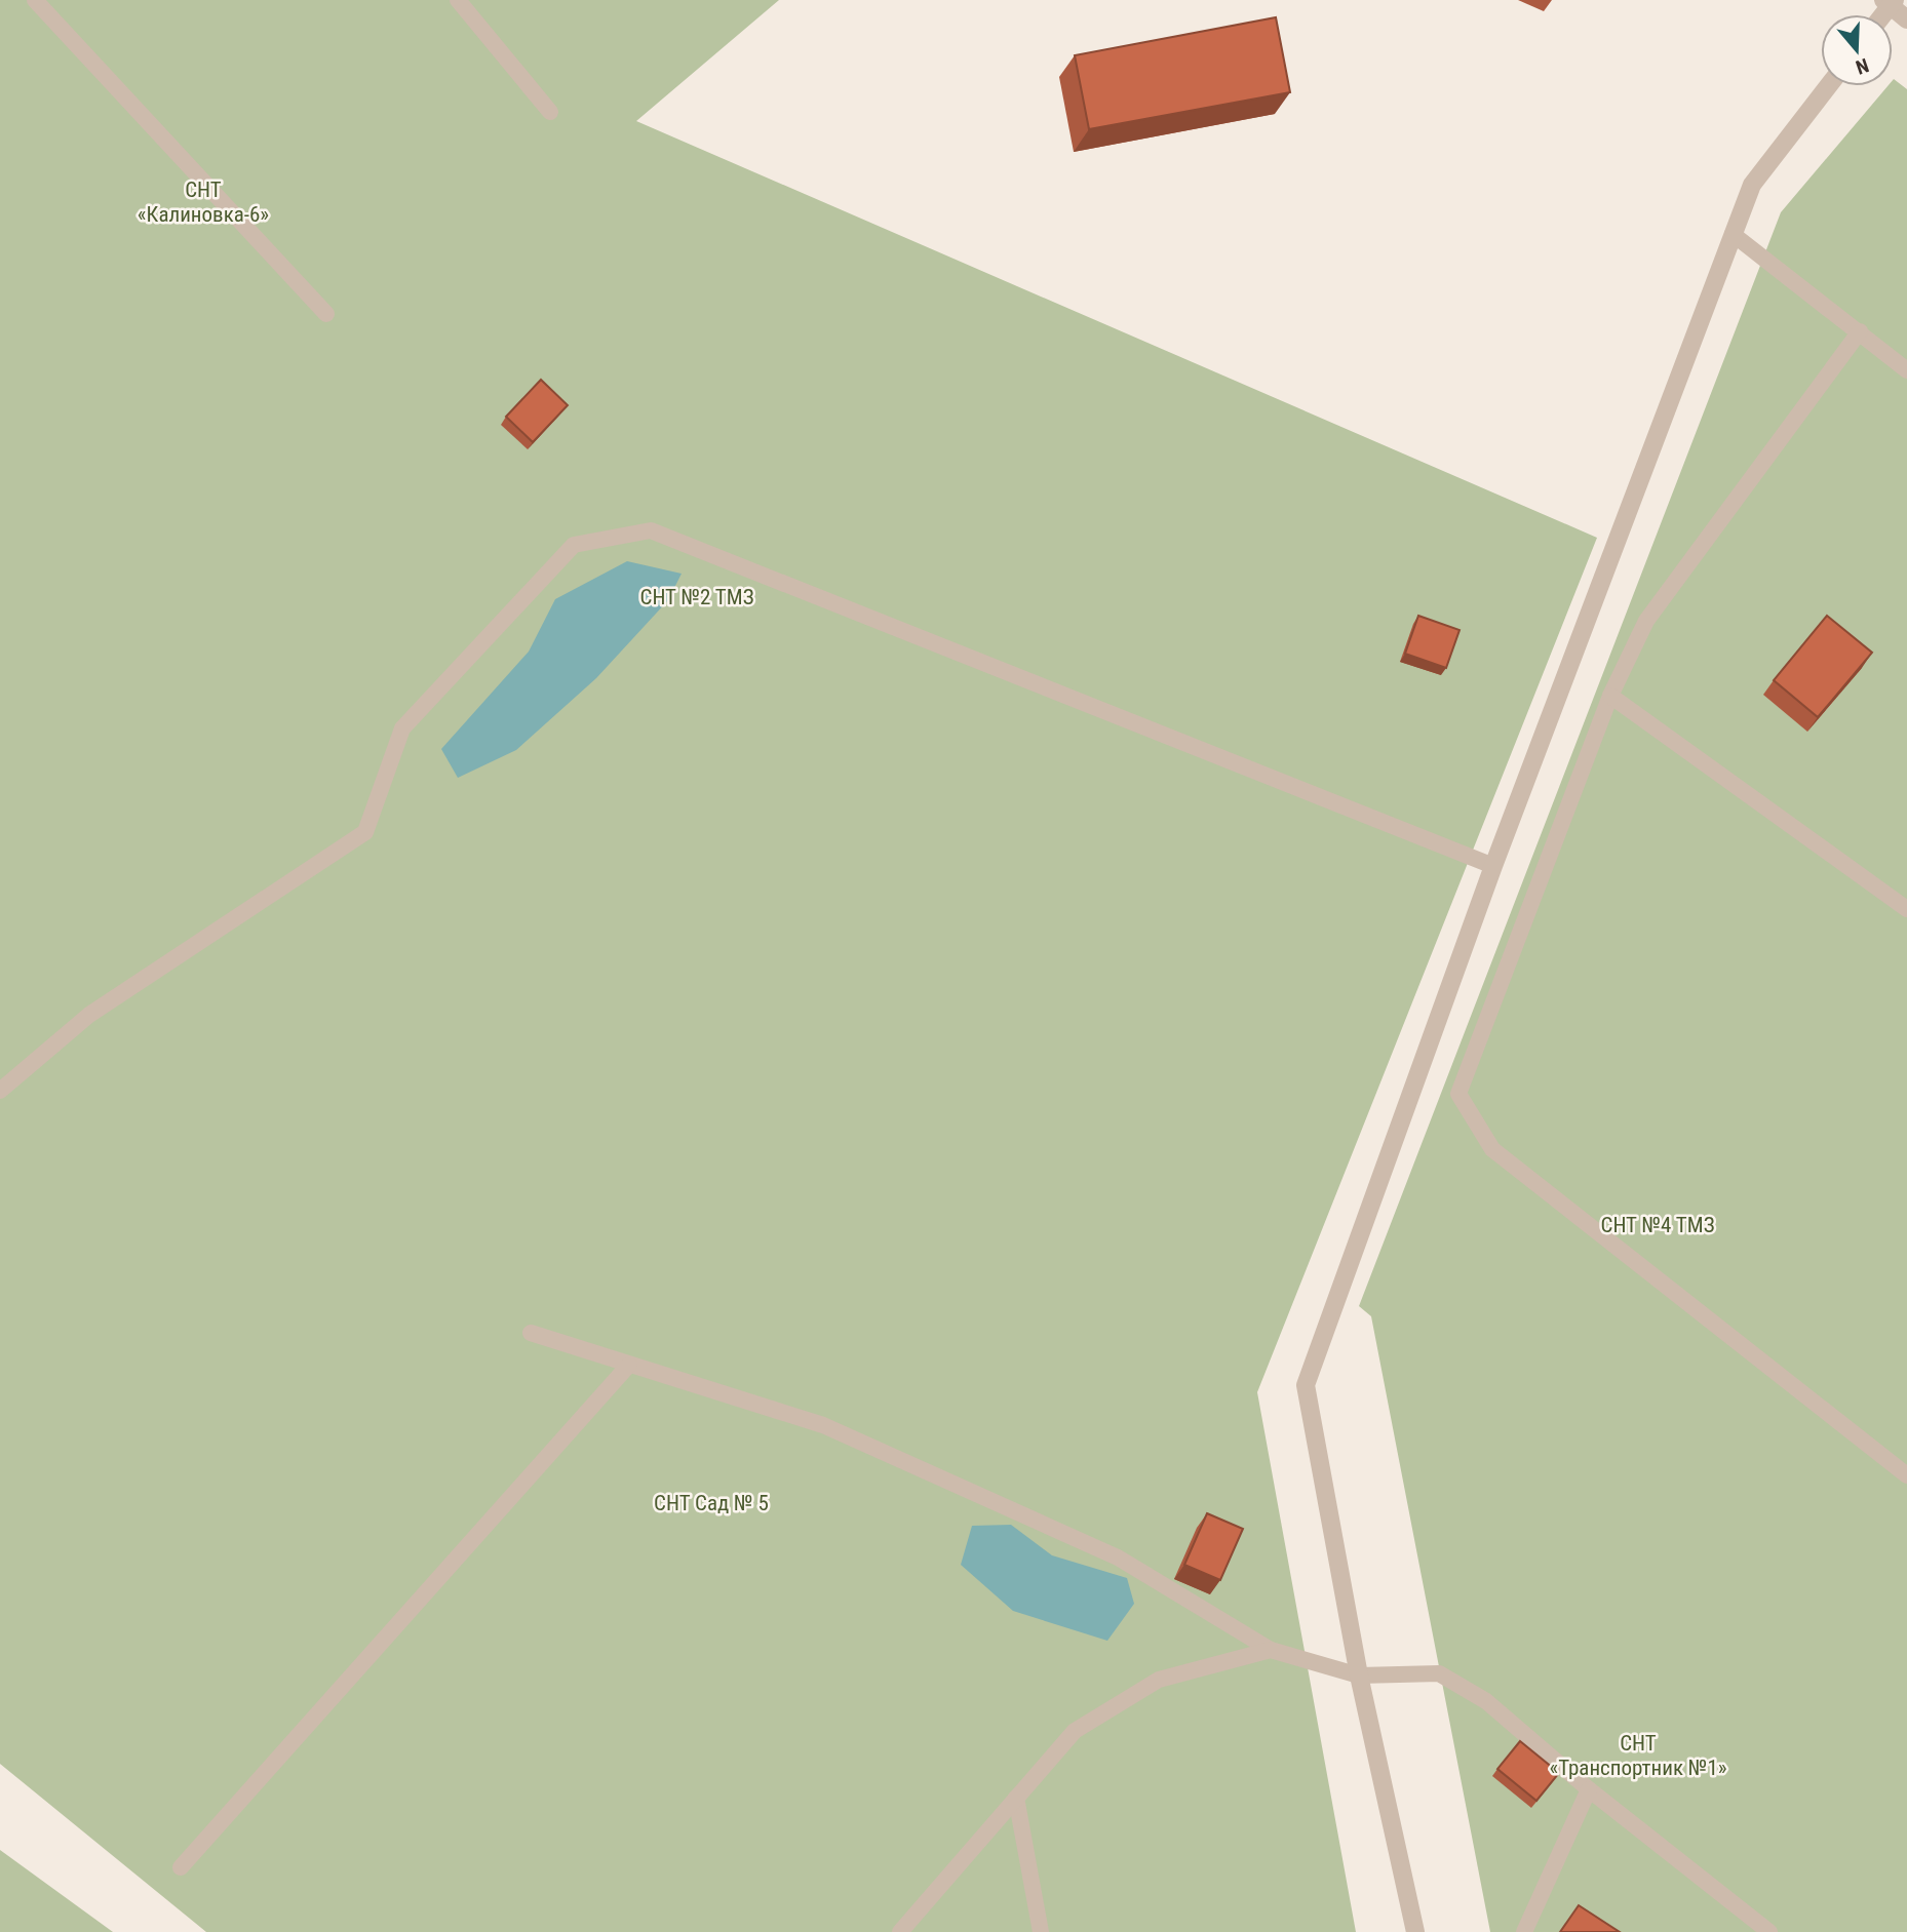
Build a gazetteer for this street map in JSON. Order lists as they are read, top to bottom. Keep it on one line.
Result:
{"parks":["СНТ «Калиновка-6»","СНТ №2 ТМЗ","СНТ №4 ТМЗ","СНТ Сад № 5","СНТ «Транспортник №1»"],"north":"bottom"}
